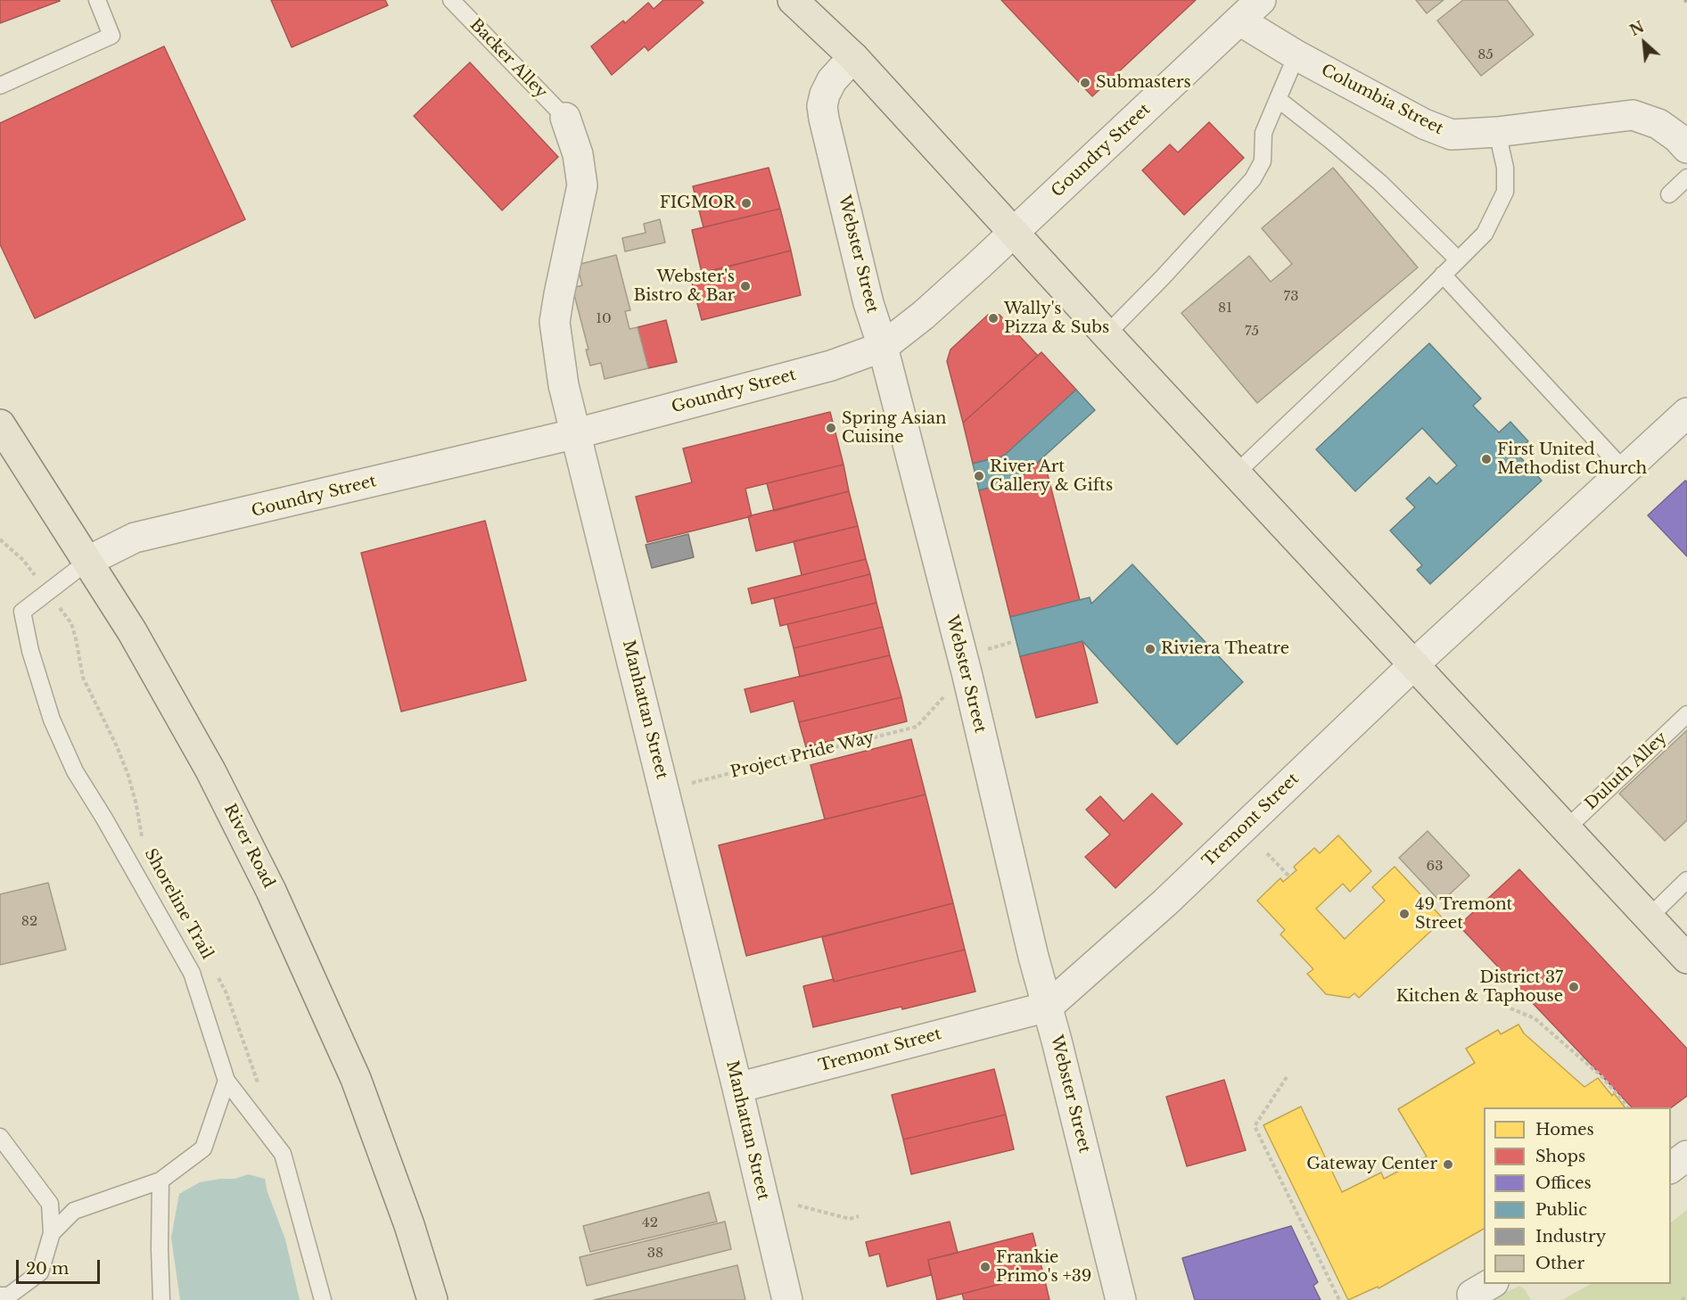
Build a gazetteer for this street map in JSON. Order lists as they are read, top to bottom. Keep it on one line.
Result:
{"streets":{"main road":["River Road"],"street":["Columbia Street","Goundry Street","Webster Street","Manhattan Street","Tremont Street"],"lane":["Backer Alley","Duluth Alley"],"path":["Project Pride Way","Shoreline Trail"]},"crossings":[["Backer Alley","Manhattan Street"],["Columbia Street","Goundry Street"],["Goundry Street","Webster Street"],["Goundry Street","Manhattan Street"],["Goundry Street","River Road"],["Webster Street","Tremont Street"],["Manhattan Street","Tremont Street"]],"places":["Submasters","FIGMOR","Webster's Bistro & Bar","Wally's Pizza & Subs","Spring Asian Cuisine","First United Methodist Church","River Art Gallery & Gifts","Riviera Theatre","49 Tremont Street","District 37 Kitchen & Taphouse","Gateway Center","Frankie Primo's +39"],"house_numbers":["85","73","81","10","75","63","82","42","38"],"legend":["Homes","Shops","Offices","Public","Industry","Other"],"scale_bar":"20 m","north":"top left"}
